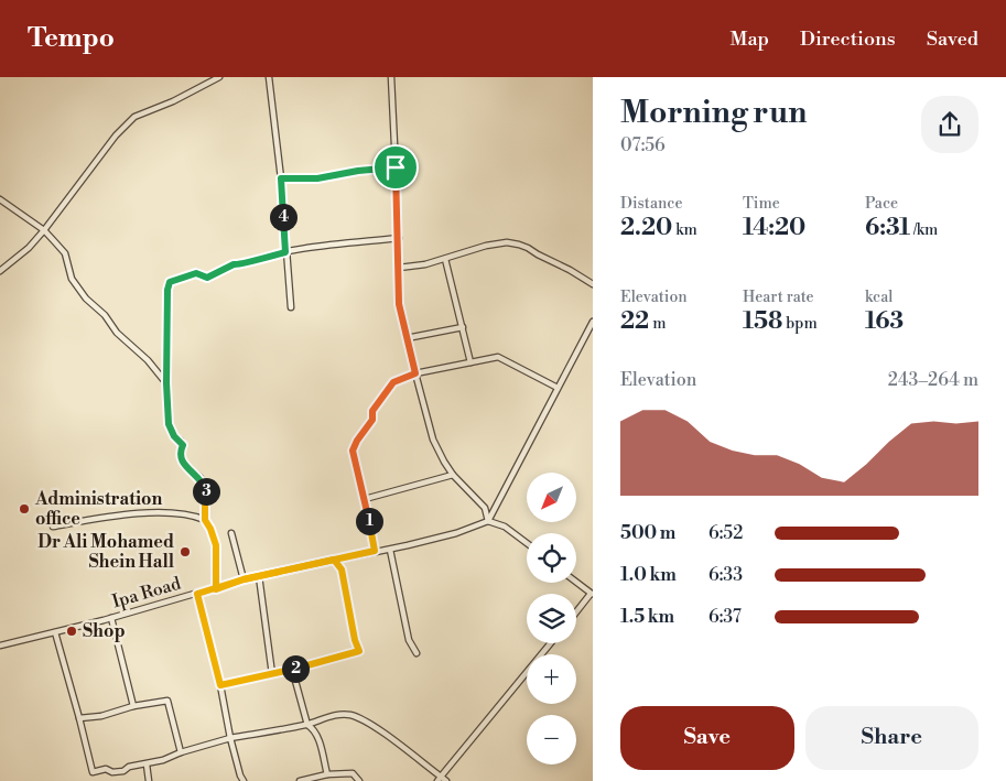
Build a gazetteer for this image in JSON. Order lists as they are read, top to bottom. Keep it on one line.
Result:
{"streets":{"street":["Ipa Road"]},"places":["Administration office","Dr Ali Mohamed Shein Hall","Shop"],"north":"bottom left","page":{"header":"Tempo","nav":["Map","Directions","Saved"],"heading":["Morning run","07:56"],"stats":[["Distance","2.20 km"],["Time","14:20"],["Pace","6:31 /km"],["Elevation","22 m"],["Heart rate","158 bpm"],["kcal","163"]],"pins":["4","3","1","2"],"chart":["Elevation","243–264 m"],"map_buttons":["+","−"],"list":[{"name":"500 m","note":"6:52"},{"name":"1.0 km","note":"6:33"},{"name":"1.5 km","note":"6:37"}],"buttons":["Save","Share"]}}
